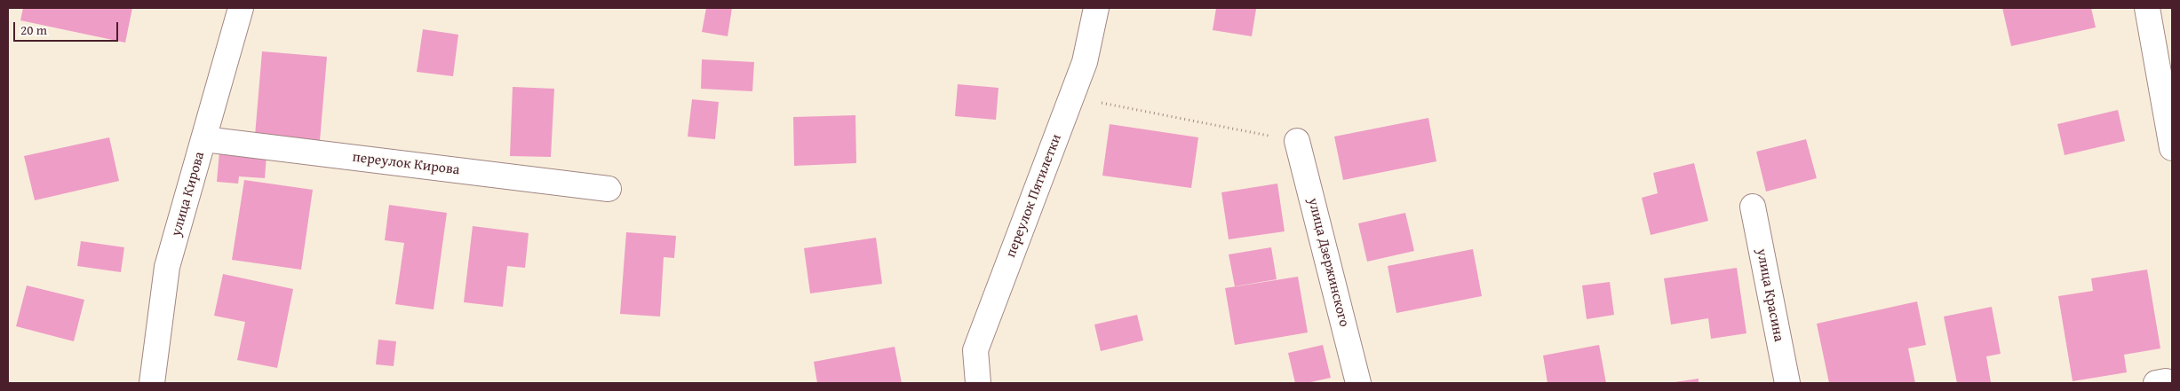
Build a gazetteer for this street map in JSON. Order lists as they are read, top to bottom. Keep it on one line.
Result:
{"streets":{"street":["переулок Кирова","улица Кирова","переулок Пятилетки","улица Дзержинского","улица Красина"]},"crossings":[["переулок Кирова","улица Кирова"]],"scale_bar":"20 m"}
